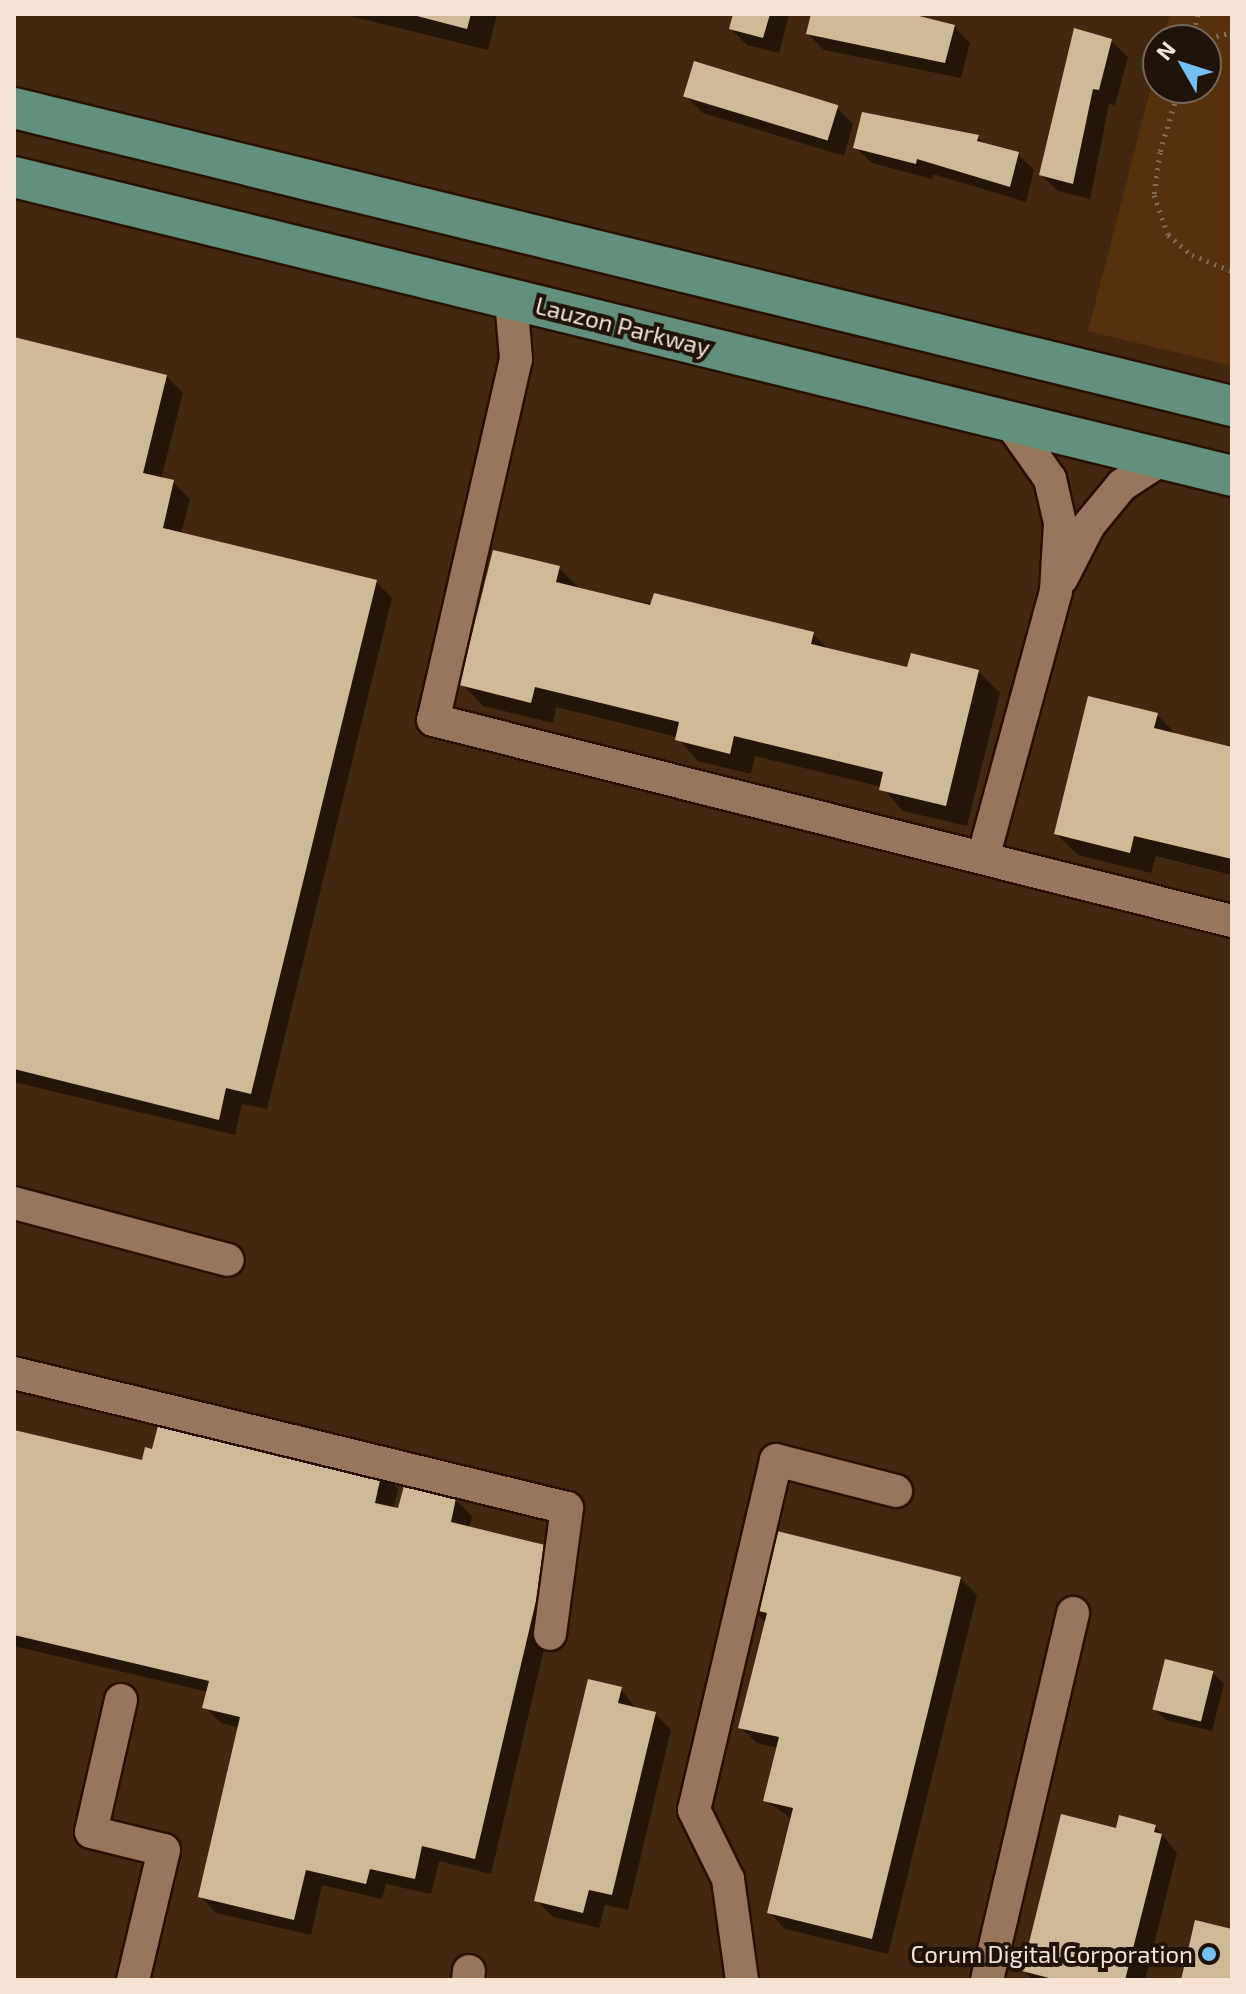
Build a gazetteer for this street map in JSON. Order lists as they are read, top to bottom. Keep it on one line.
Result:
{"streets":{"main road":["Lauzon Parkway"]},"places":["Corum Digital Corporation"],"north":"top left"}
